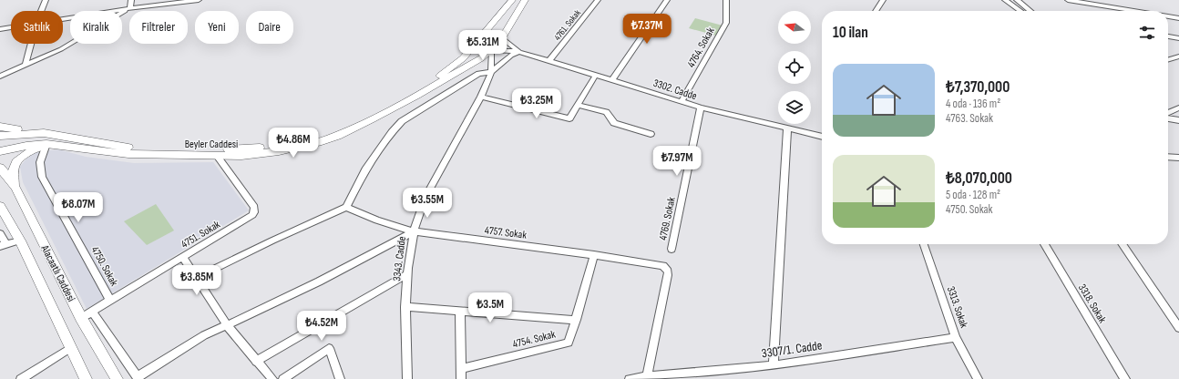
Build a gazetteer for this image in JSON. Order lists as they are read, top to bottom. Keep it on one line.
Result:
{"streets":{"main road":["Beyler Caddesi","Alacaatlı Caddesi"],"street":["4761. Sokak","4764. Sokak","3302. Cadde","4769. Sokak","4757. Sokak","4751. Sokak","3343. Cadde","4750. Sokak","3318. Sokak","3313. Sokak","4754. Sokak","3307/1. Cadde"]},"crossings":[["4761. Sokak","3302. Cadde"],["4764. Sokak","3302. Cadde"],["3302. Cadde","Beyler Caddesi"],["3302. Cadde","4769. Sokak"],["3302. Cadde","3343. Cadde"],["Beyler Caddesi","4751. Sokak"],["Beyler Caddesi","3343. Cadde"],["Beyler Caddesi","4750. Sokak"],["4757. Sokak","3343. Cadde"],["4757. Sokak","4754. Sokak"],["4757. Sokak","3307/1. Cadde"],["4751. Sokak","4750. Sokak"],["4751. Sokak","Alacaatlı Caddesi"],["3313. Sokak","3307/1. Cadde"]],"north":"left","page":{"chip":["Satılık","Kiralık","Filtreler","Yeni","Daire"],"heading":"10 ilan","price":["₺7.37M","₺5.31M","₺3.25M","₺4.86M","₺7.97M","₺3.55M","₺8.07M","₺3.85M","₺3.5M","₺4.52M"],"list":[{"name":"₺7,370,000","note":"4 oda · 136 m² · 4763. Sokak"},{"name":"₺8,070,000","note":"5 oda · 128 m² · 4750. Sokak"}]}}
